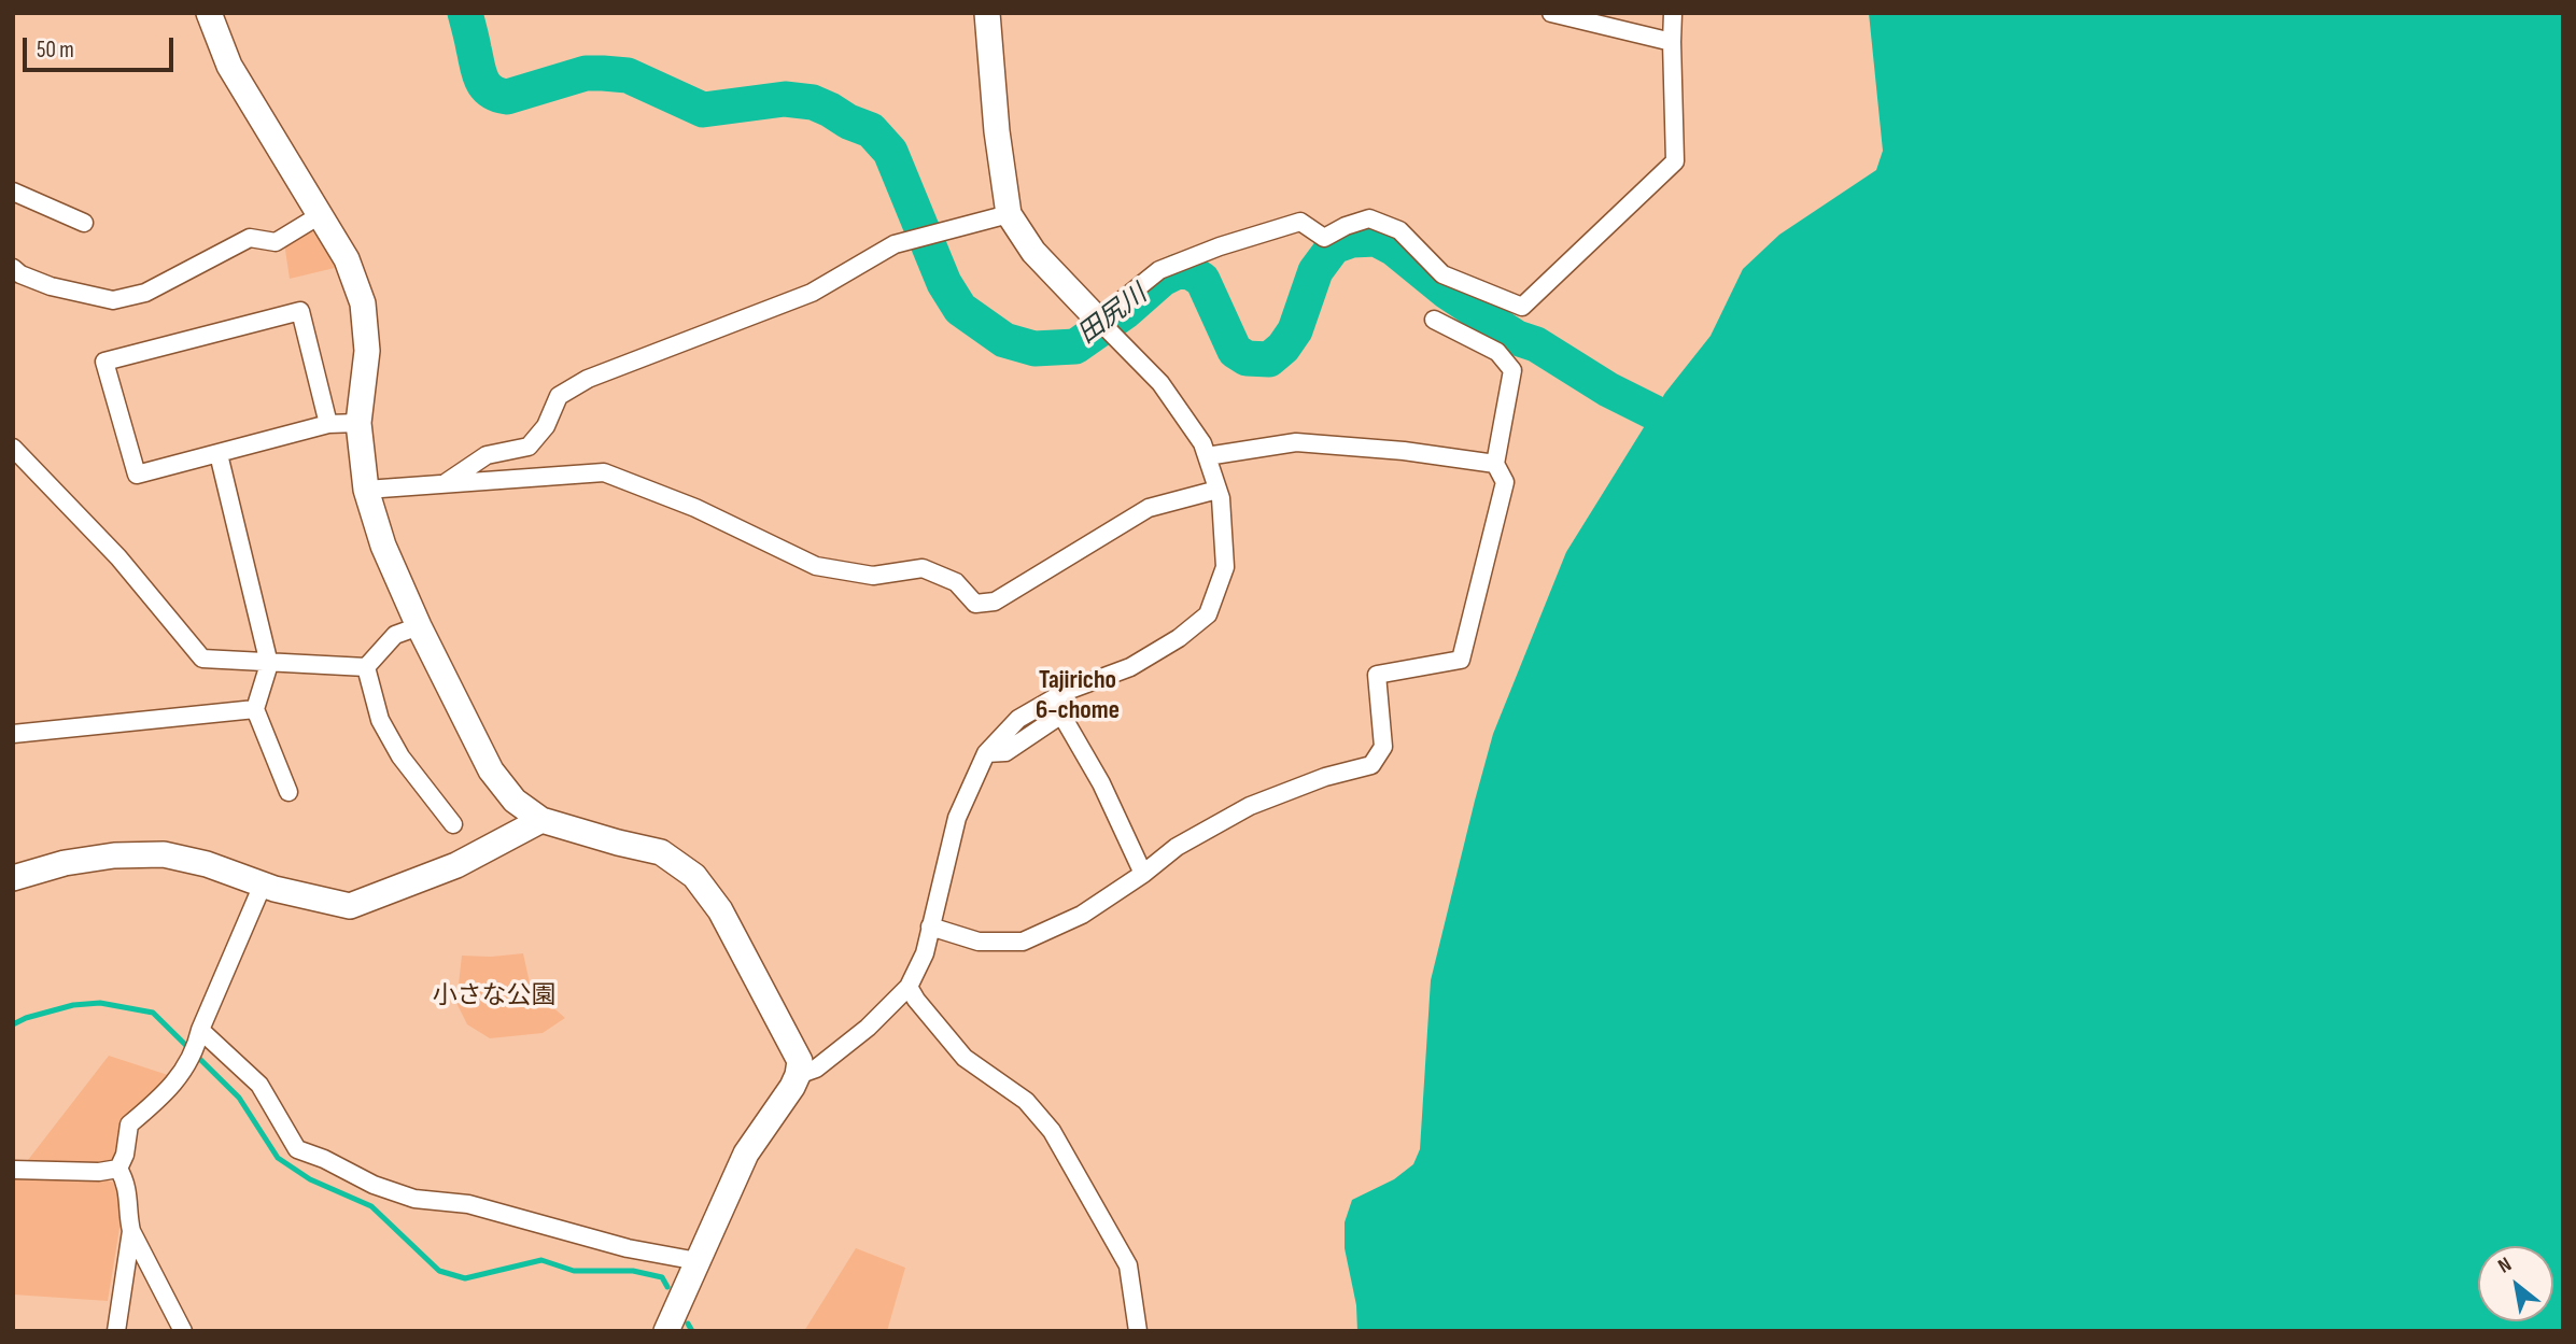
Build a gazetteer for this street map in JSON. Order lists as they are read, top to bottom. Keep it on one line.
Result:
{"districts":["Tajiricho 6-chome"],"water":["田尻川"],"parks":["小さな公園"],"scale_bar":"50 m","north":"top left"}
